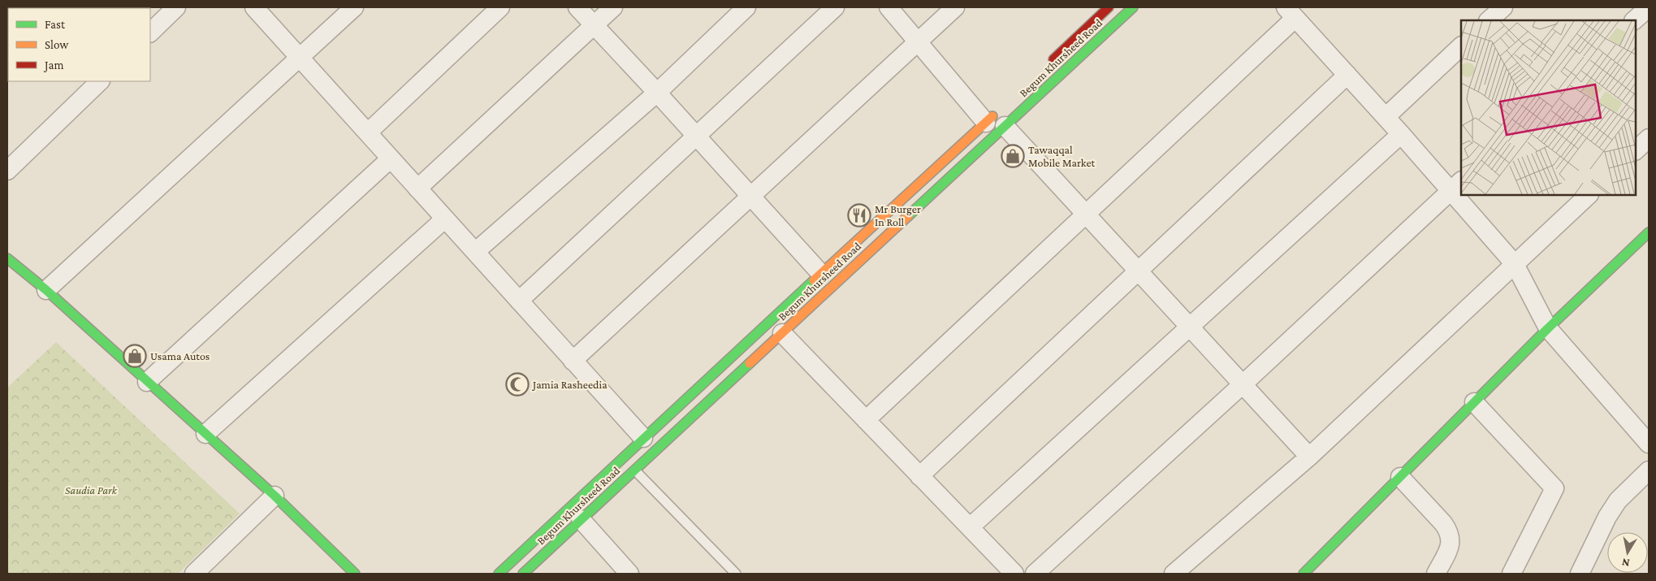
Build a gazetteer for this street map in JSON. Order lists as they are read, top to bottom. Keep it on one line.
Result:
{"streets":{"main road":["Begum Khursheed Road"]},"parks":["Saudia Park"],"places":{"shop":["Tawaqqal Mobile Market","Usama Autos"],"restaurant":["Mr Burger In Roll"],"mosque":["Jamia Rasheedia"]},"legend":["Fast","Slow","Jam"],"north":"bottom"}
